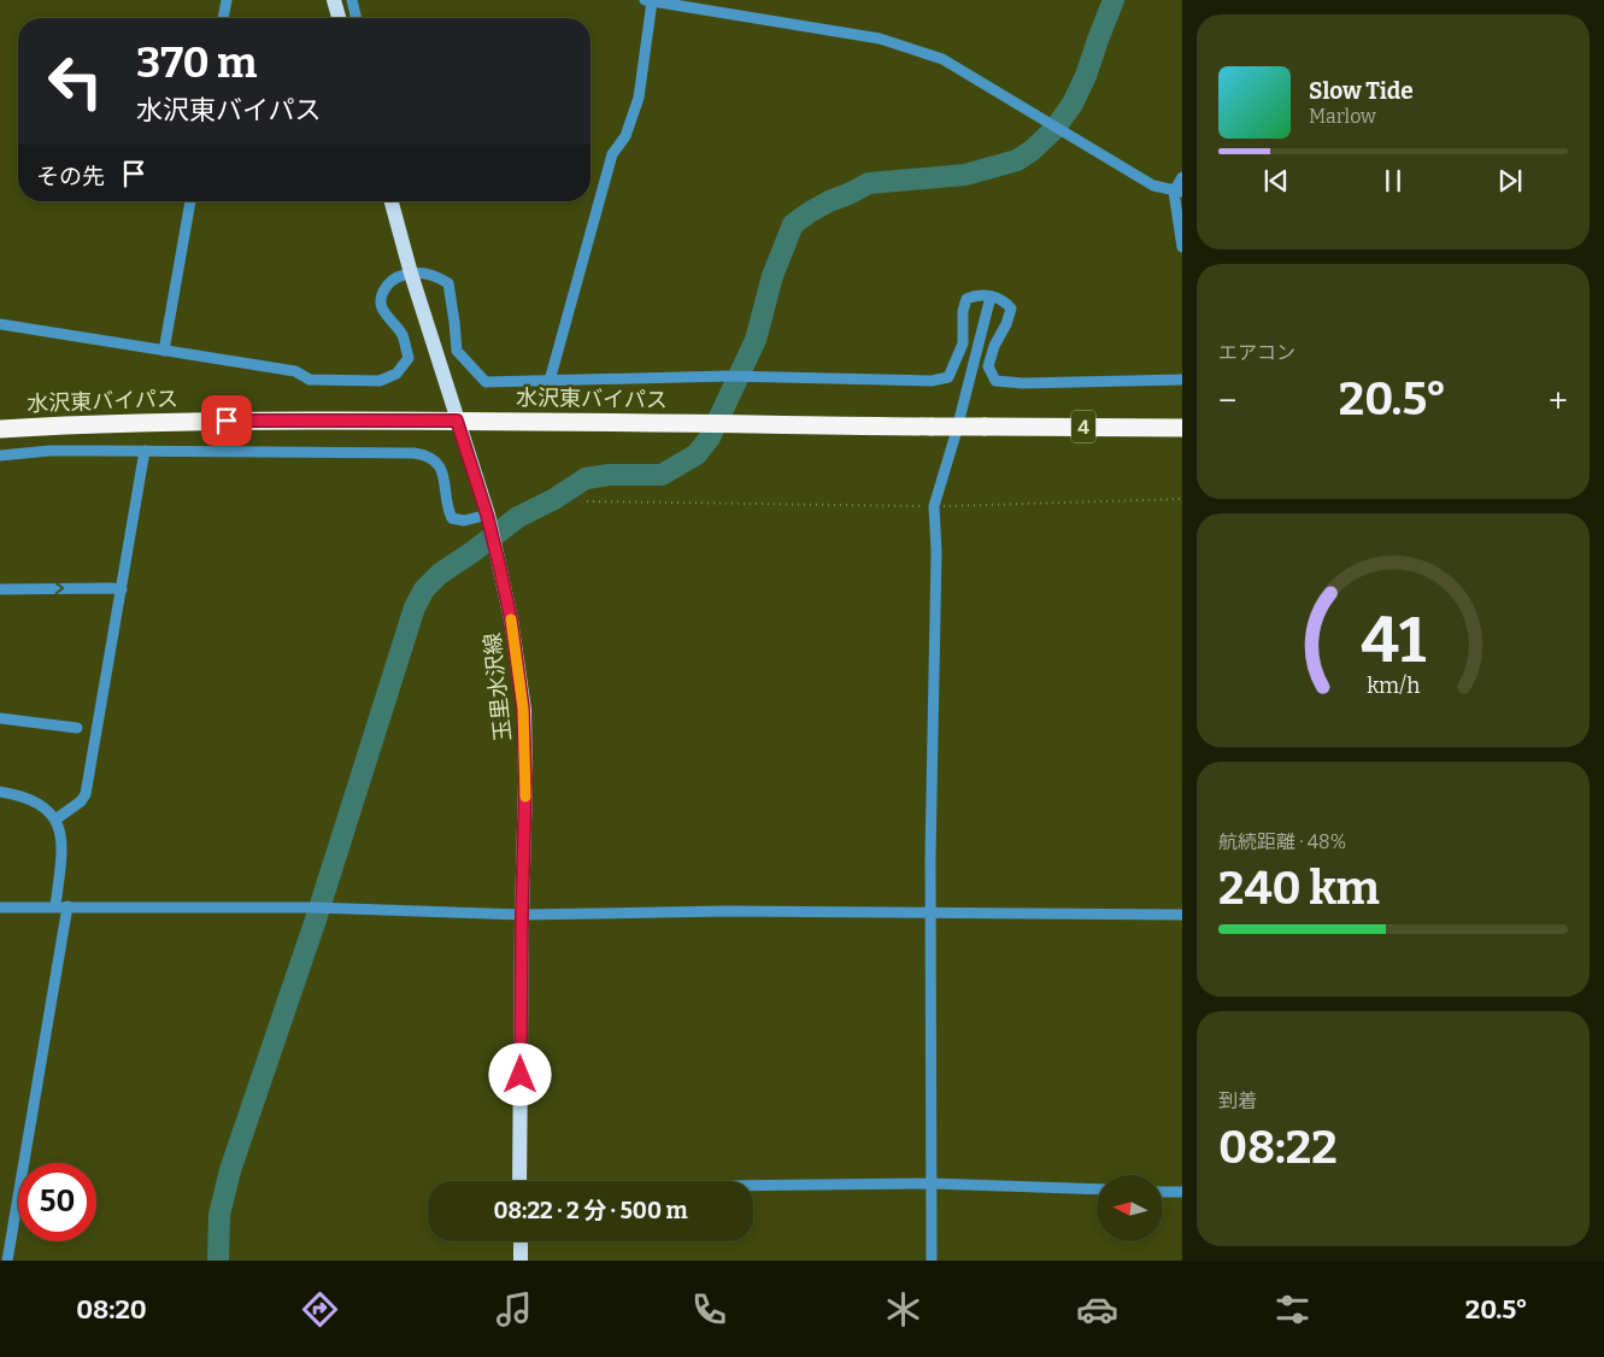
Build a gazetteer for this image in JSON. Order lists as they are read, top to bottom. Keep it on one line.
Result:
{"streets":{"highway":["水沢東バイパス","4"],"main road":["玉里水沢線"]},"crossings":[["水沢東バイパス","玉里水沢線"]],"north":"left","page":{"turn":["370 m","水沢東バイパス"],"song":["Slow Tide","Marlow"],"then":"その先","tile":["エアコン",["航続距離 · 48%","240 km"],["到着","08:22"]],"heat":["−","20.5°","+"],"limit":"50","trip":"08:22 · 2 分 · 500 m","tabs":["08:20","20.5°"],"gauge":["41","km/h"]}}
